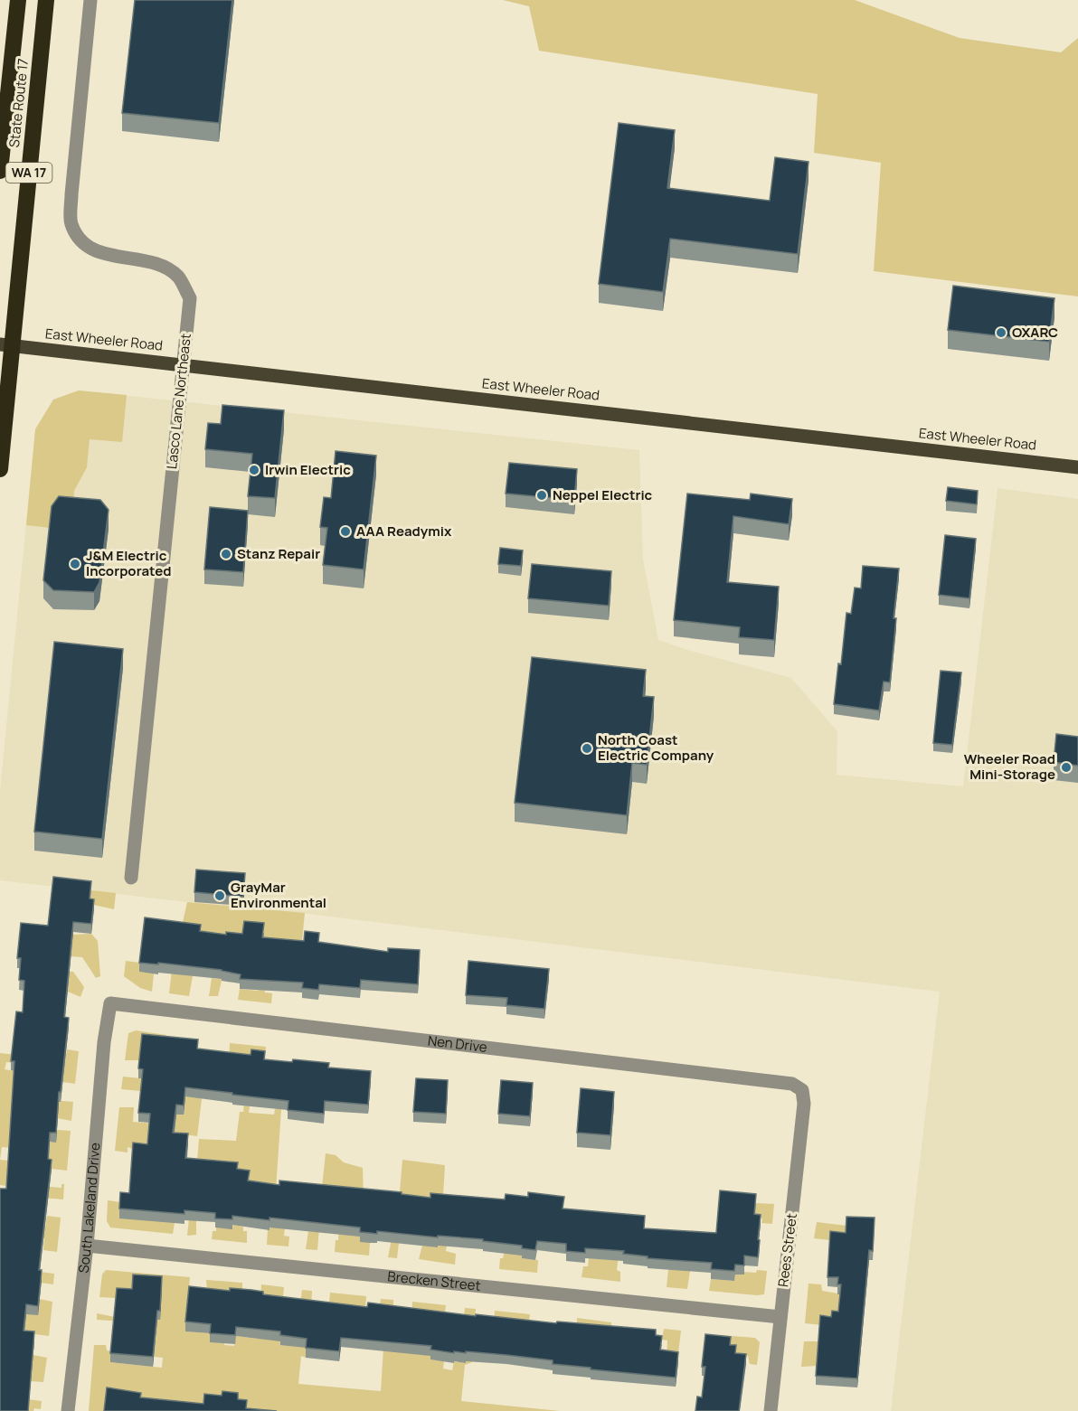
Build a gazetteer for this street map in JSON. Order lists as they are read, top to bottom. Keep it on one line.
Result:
{"streets":{"highway":["State Route 17","WA 17"],"main road":["East Wheeler Road"],"street":["Lasco Lane Northeast","Nen Drive","South Lakeland Drive","Rees Street","Brecken Street"]},"crossings":[["State Route 17","East Wheeler Road"],["East Wheeler Road","Lasco Lane Northeast"],["Nen Drive","South Lakeland Drive"],["Nen Drive","Rees Street"],["South Lakeland Drive","Brecken Street"],["Rees Street","Brecken Street"]],"places":["OXARC","Irwin Electric","Neppel Electric","AAA Readymix","Stanz Repair","J&M Electric Incorporated","North Coast Electric Company","Wheeler Road Mini-Storage","GrayMar Environmental"]}
